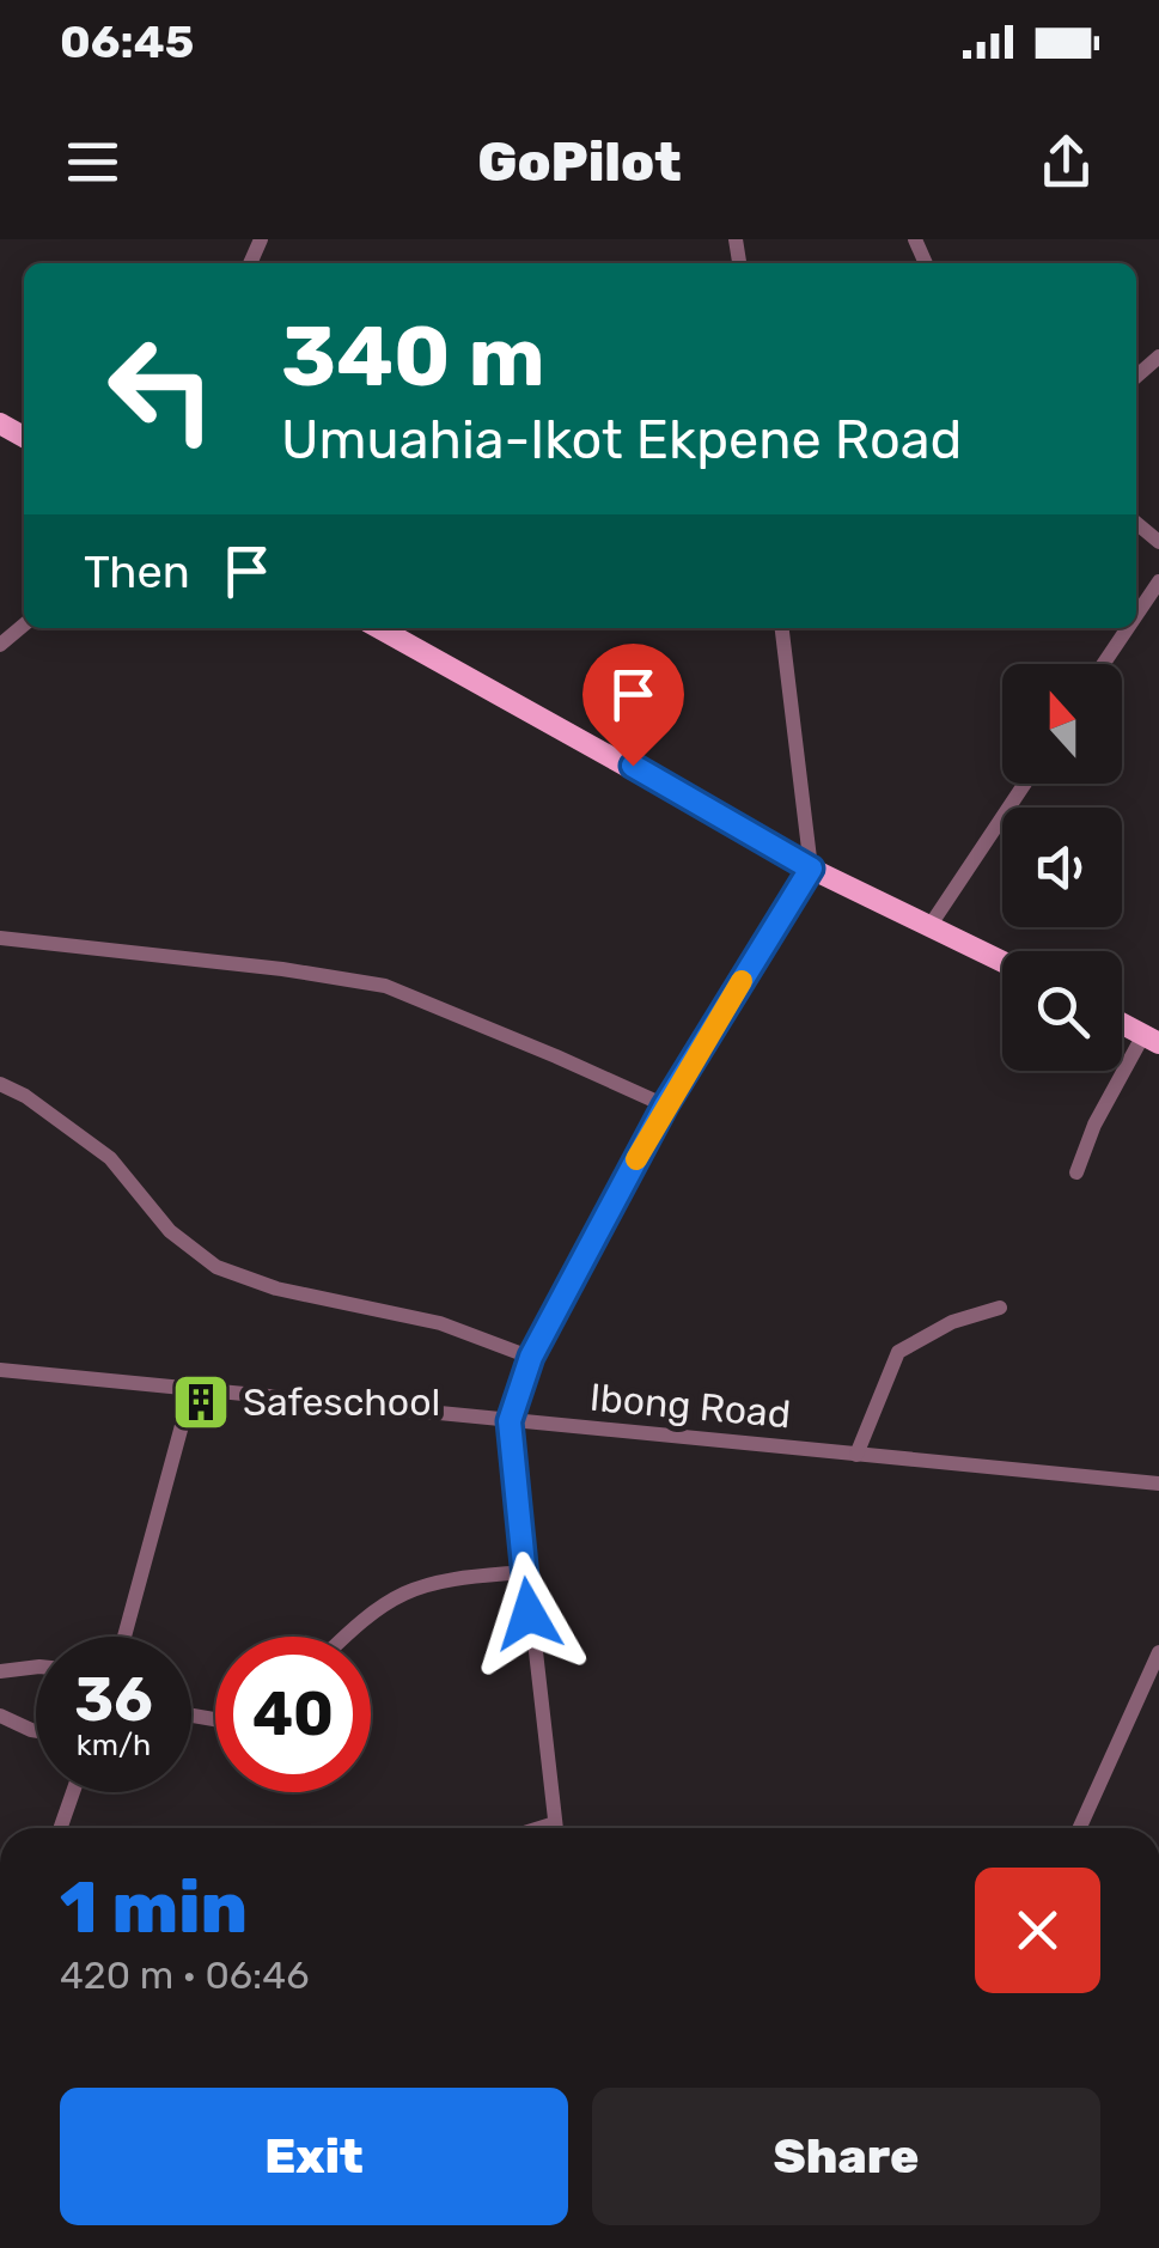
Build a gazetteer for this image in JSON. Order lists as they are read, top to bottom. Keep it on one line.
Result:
{"streets":{"street":["Ibong Road"]},"places":{"building":["Safeschool"]},"north":"top","page":{"status":"06:45","header":"GoPilot","turn":["340 m","Umuahia-Ikot Ekpene Road"],"then":"Then","speed":"36 km/h","limit":"40","heading":["1 min","420 m · 06:46"],"buttons":["Exit","Share"]}}
